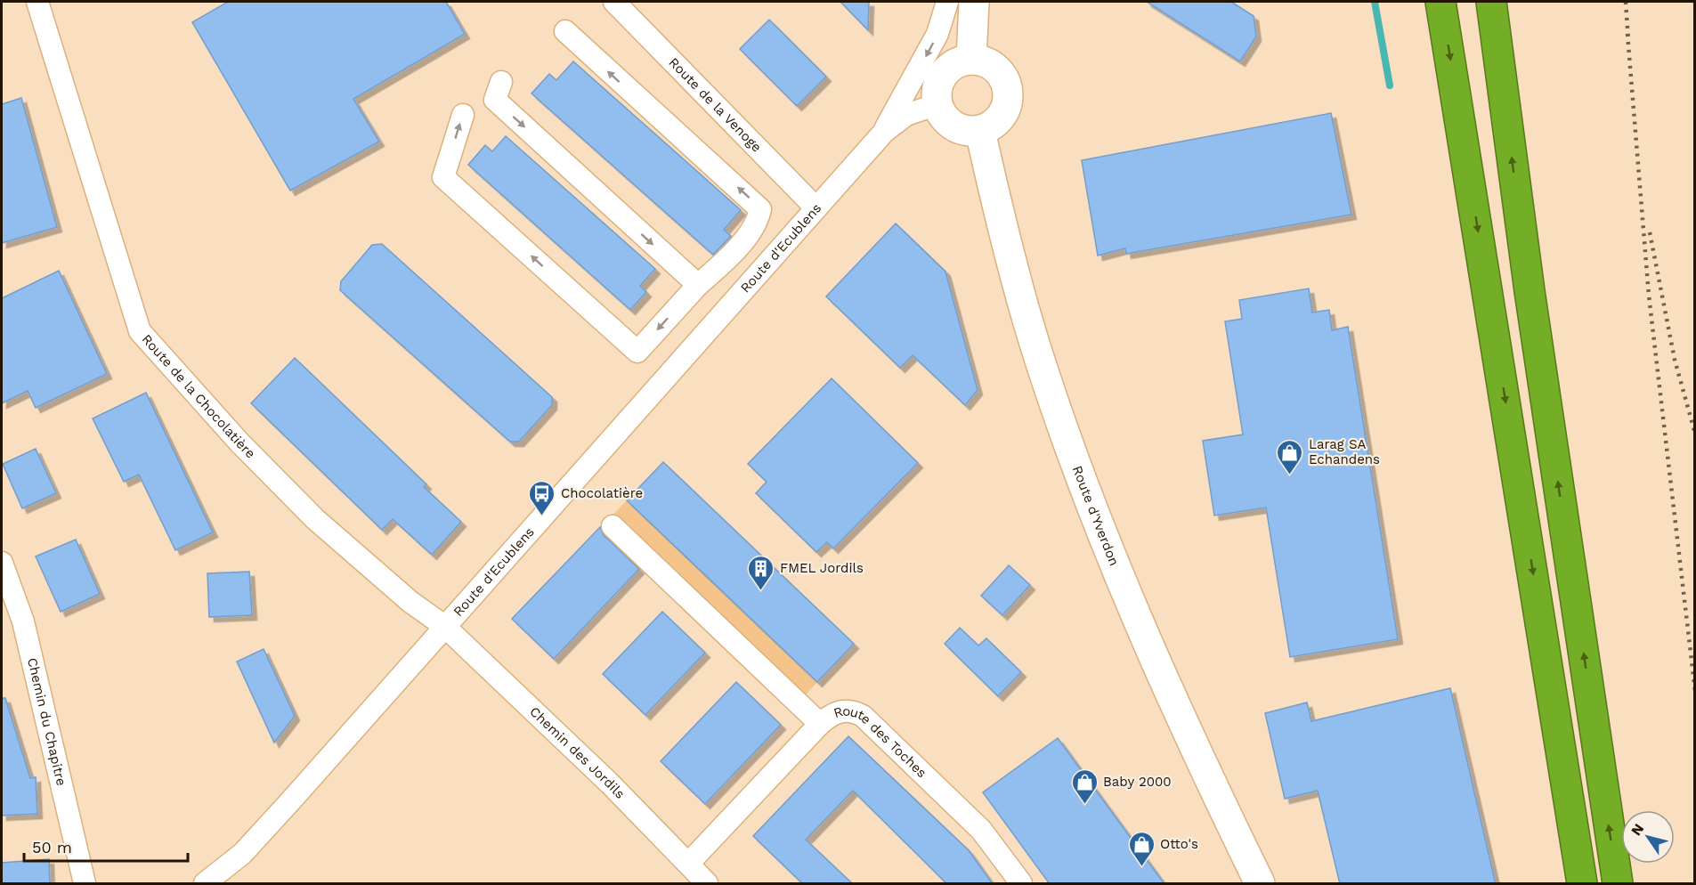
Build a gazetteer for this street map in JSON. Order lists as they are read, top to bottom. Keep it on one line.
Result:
{"streets":{"main road":["Route d'Yverdon"],"street":["Route de la Venoge","Route d'Ecublens","Route de la Chocolatière","Chemin du Chapitre","Route des Toches","Chemin des Jordils"]},"crossings":[["Route de la Venoge","Route d'Ecublens"],["Route d'Ecublens","Route de la Chocolatière"],["Route d'Ecublens","Route d'Yverdon"],["Route d'Ecublens","Chemin des Jordils"],["Route de la Chocolatière","Chemin des Jordils"],["Route des Toches","Chemin des Jordils"]],"places":{"shop":["Larag SA Echandens","Baby 2000","Otto's"],"bus stop":["Chocolatière"],"building":["FMEL Jordils"]},"scale_bar":"50 m","north":"top left"}
